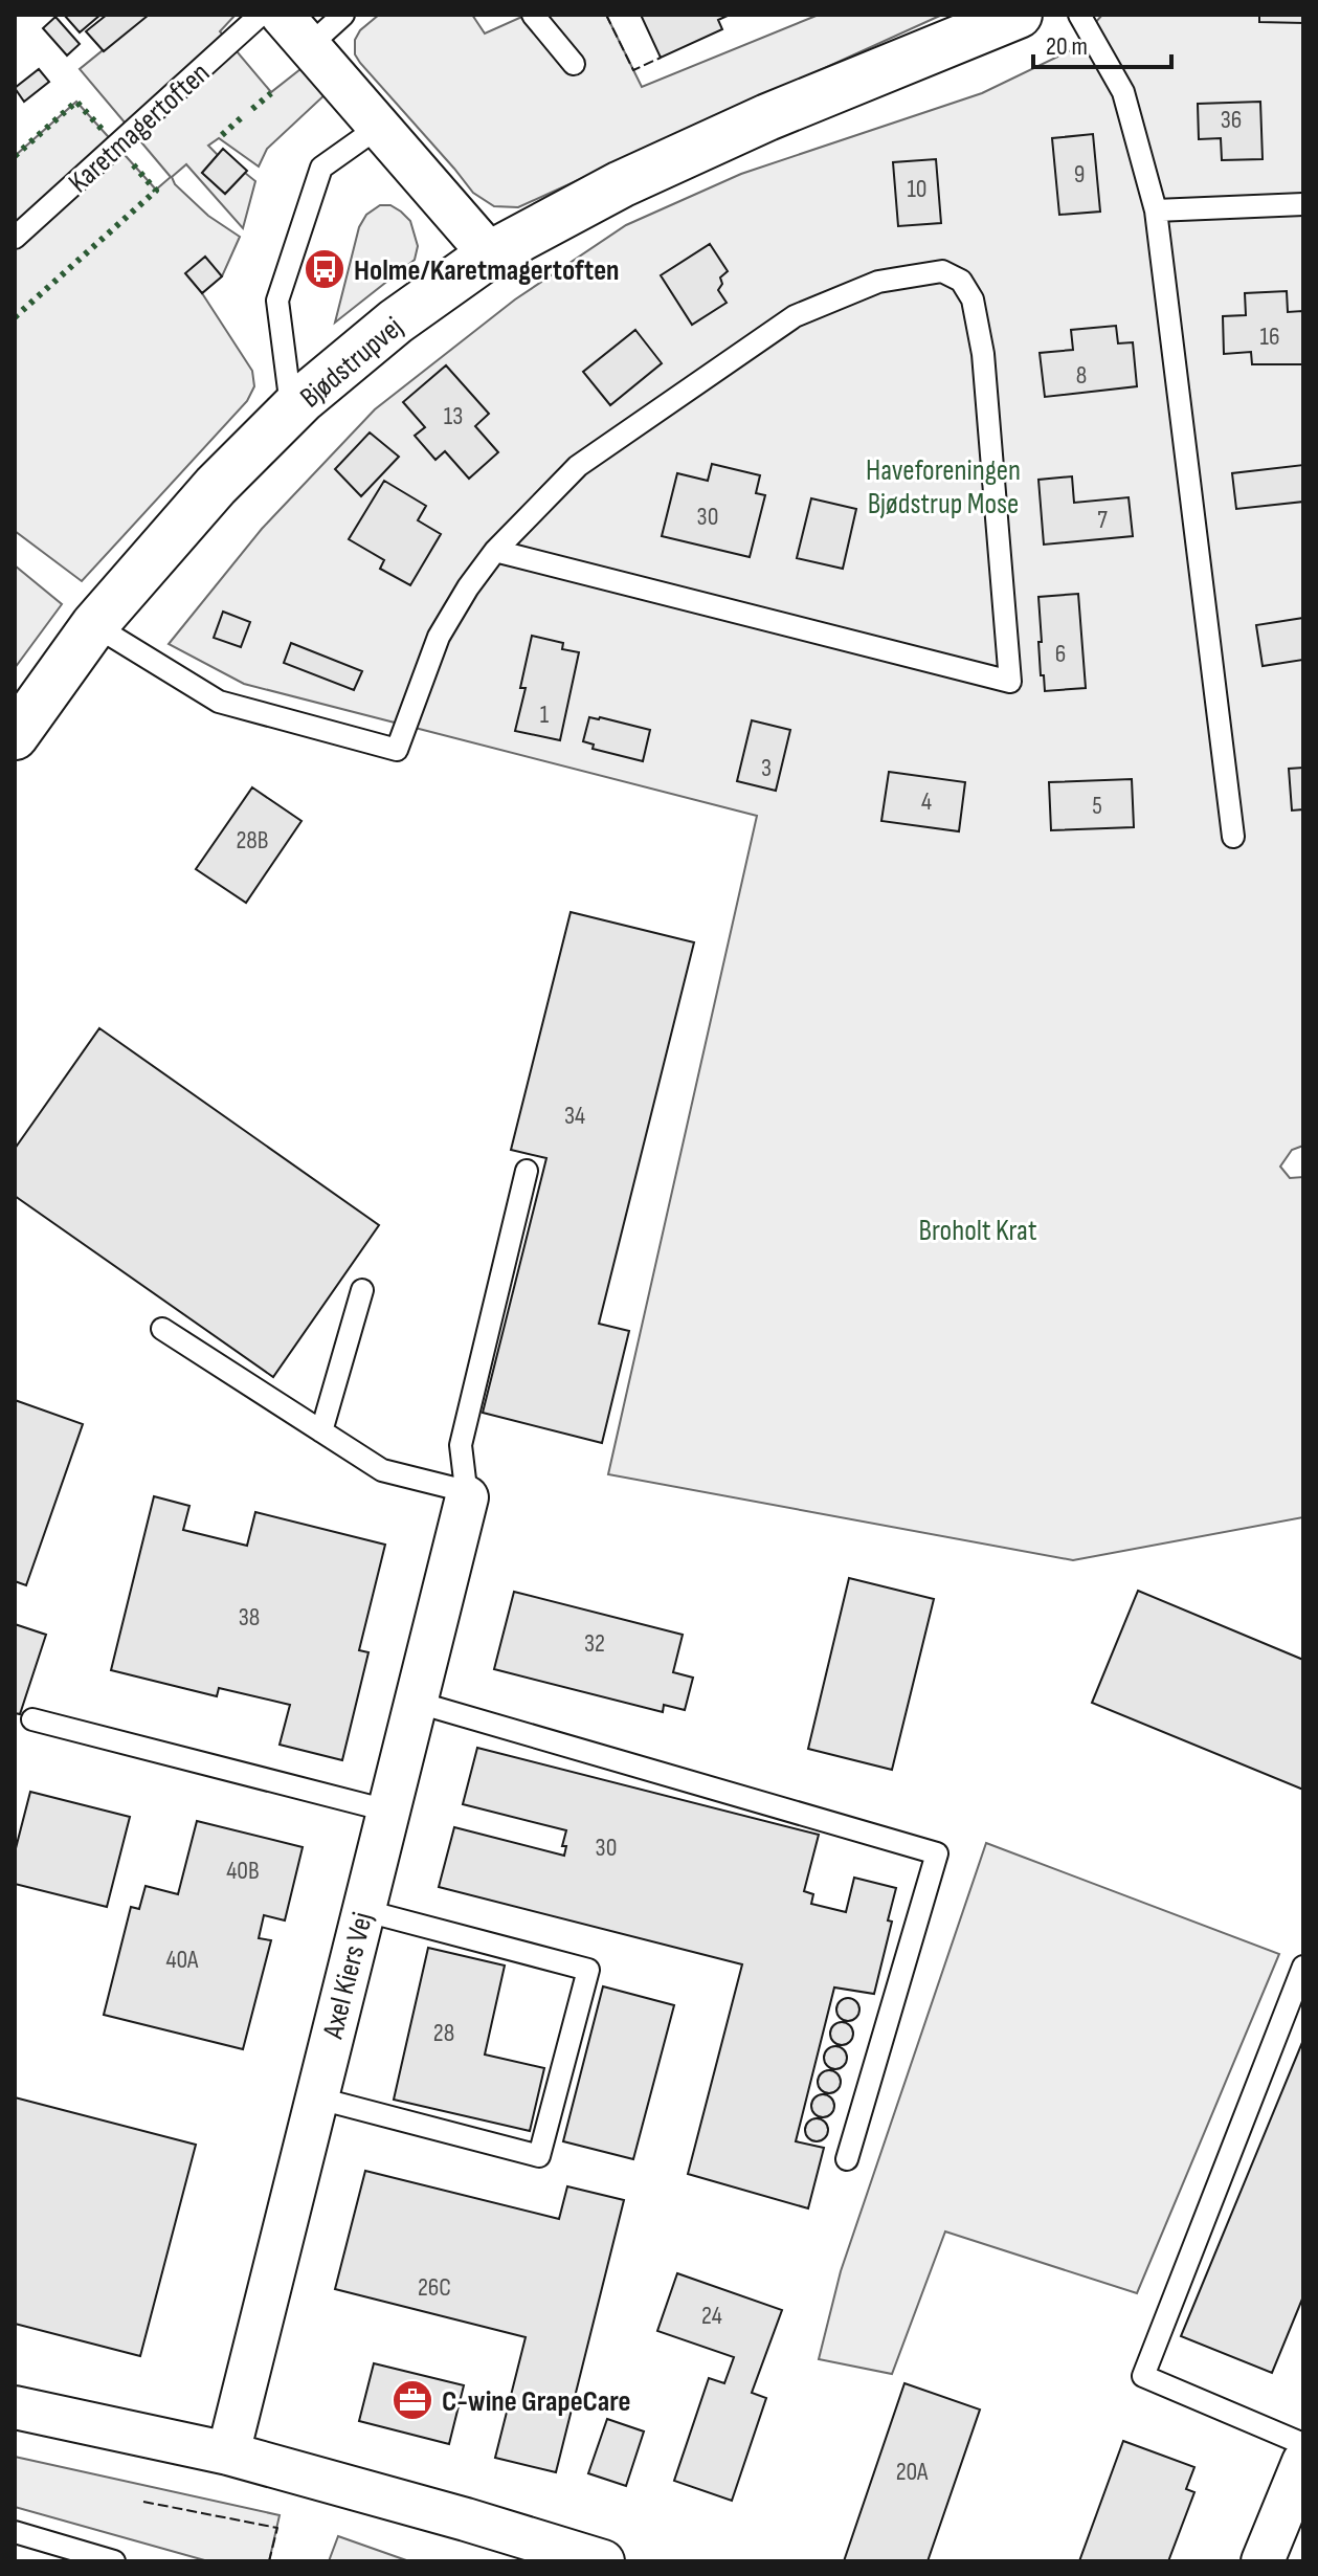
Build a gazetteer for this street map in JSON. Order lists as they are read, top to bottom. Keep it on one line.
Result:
{"streets":{"street":["Bjødstrupvej","Axel Kiers Vej"],"lane":["Karetmagertoften"]},"parks":["Haveforeningen Bjødstrup Mose","Broholt Krat"],"places":{"bus stop":["Holme/Karetmagertoften"],"office":["C-wine GrapeCare"]},"house_numbers":["36","9","10","16","8","13","30","7","6","1","3","4","5","28B","34","38","32","30","40B","40A","28","26C","24","20A"],"scale_bar":"20 m"}
